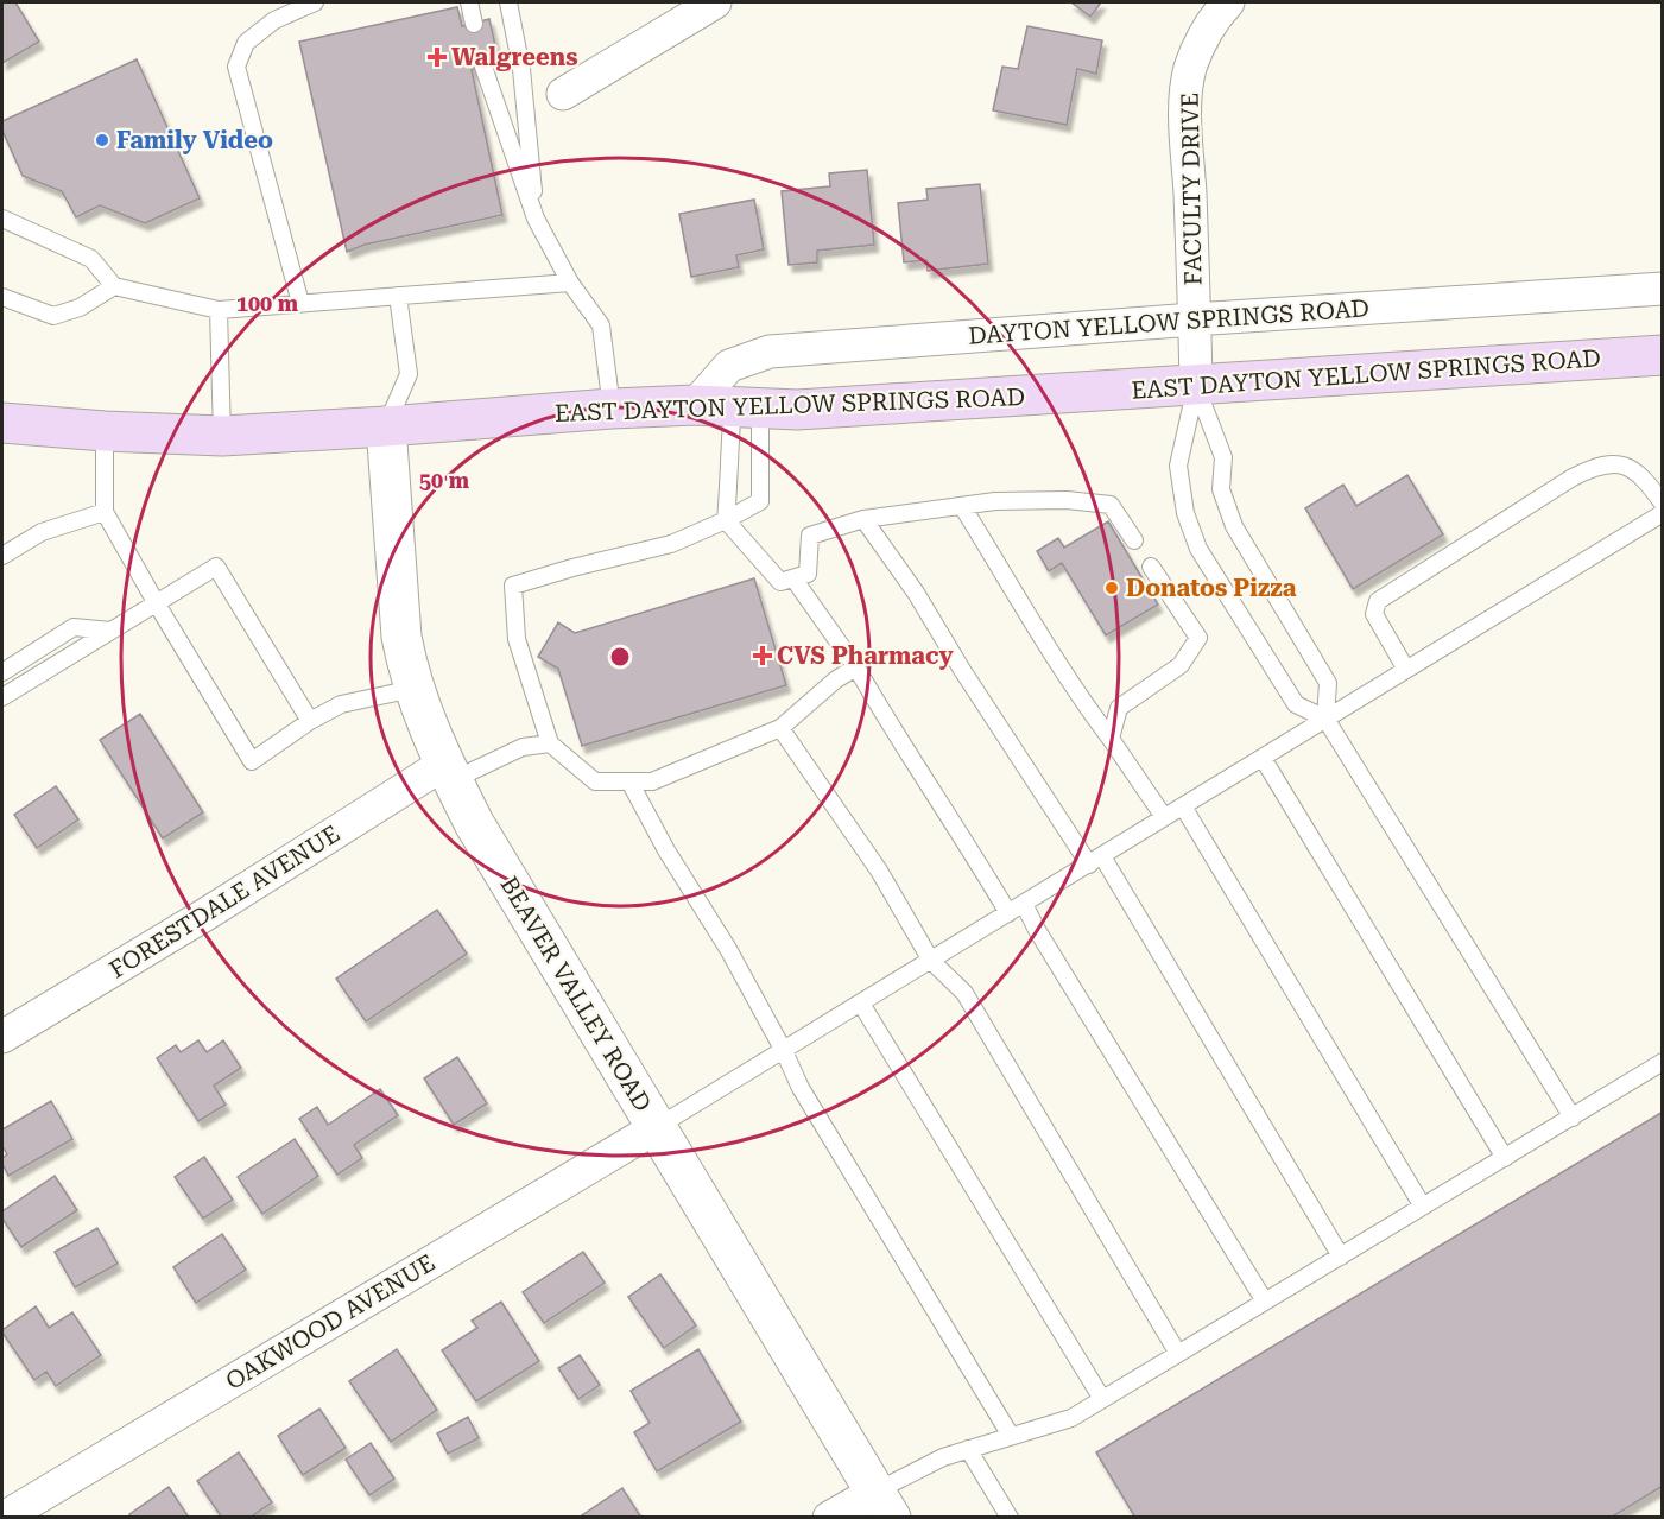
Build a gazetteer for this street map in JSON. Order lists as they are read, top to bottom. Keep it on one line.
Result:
{"streets":{"main road":["EAST DAYTON YELLOW SPRINGS ROAD"],"street":["FACULTY DRIVE","DAYTON YELLOW SPRINGS ROAD","FORESTDALE AVENUE","BEAVER VALLEY ROAD","OAKWOOD AVENUE"]},"crossings":[["FACULTY DRIVE","DAYTON YELLOW SPRINGS ROAD"],["FACULTY DRIVE","EAST DAYTON YELLOW SPRINGS ROAD"],["DAYTON YELLOW SPRINGS ROAD","EAST DAYTON YELLOW SPRINGS ROAD"],["EAST DAYTON YELLOW SPRINGS ROAD","BEAVER VALLEY ROAD"],["FORESTDALE AVENUE","BEAVER VALLEY ROAD"],["BEAVER VALLEY ROAD","OAKWOOD AVENUE"]],"places":{"health":["Walgreens","CVS Pharmacy"],"other":["Family Video","Donatos Pizza"]},"rings":["100 m","50 m"]}
